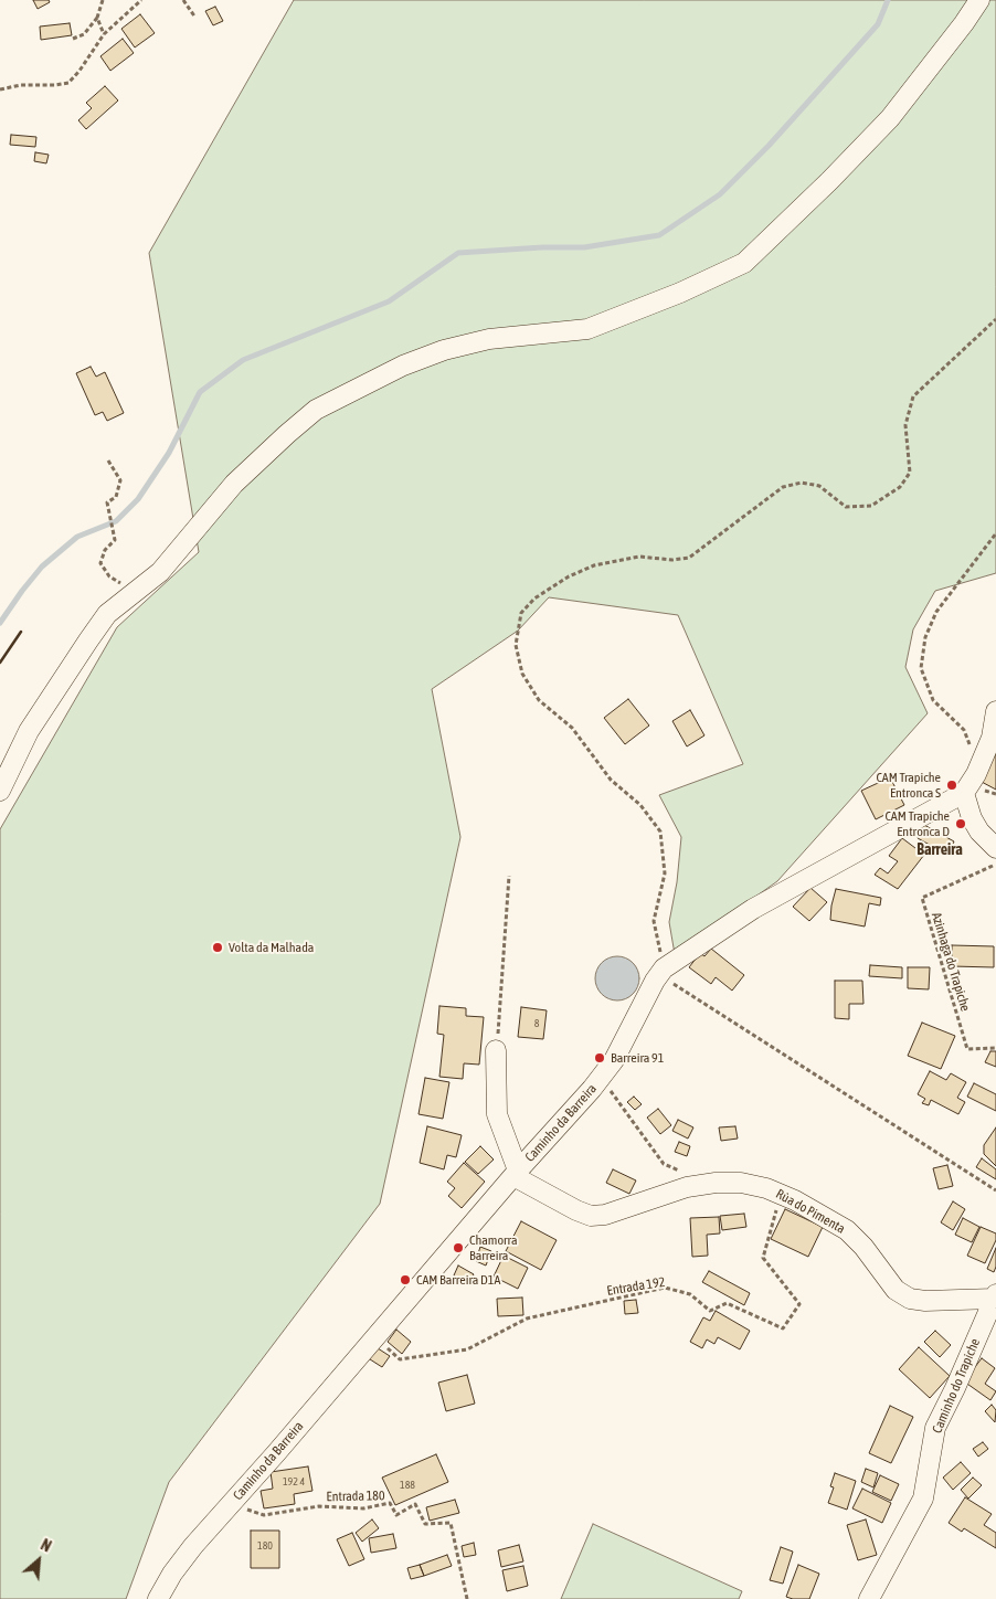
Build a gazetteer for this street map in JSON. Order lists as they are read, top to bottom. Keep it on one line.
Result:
{"streets":{"street":["Caminho da Barreira","Rùa do Pimenta","Caminho do Trapiche"],"path":["Azinhaga do Trapiche","Entrada 192","Entrada 180"]},"crossings":[["Caminho da Barreira","Rùa do Pimenta"],["Caminho da Barreira","Entrada 192"],["Caminho da Barreira","Entrada 180"],["Rùa do Pimenta","Entrada 192"],["Rùa do Pimenta","Caminho do Trapiche"]],"districts":["Barreira"],"places":["CAM Trapiche Entronca S","CAM Trapiche Entronca D","Volta da Malhada","Barreira 91","Chamorra Barreira","CAM Barreira D1A"],"house_numbers":["8","192 4","188","180"],"north":"top right"}
